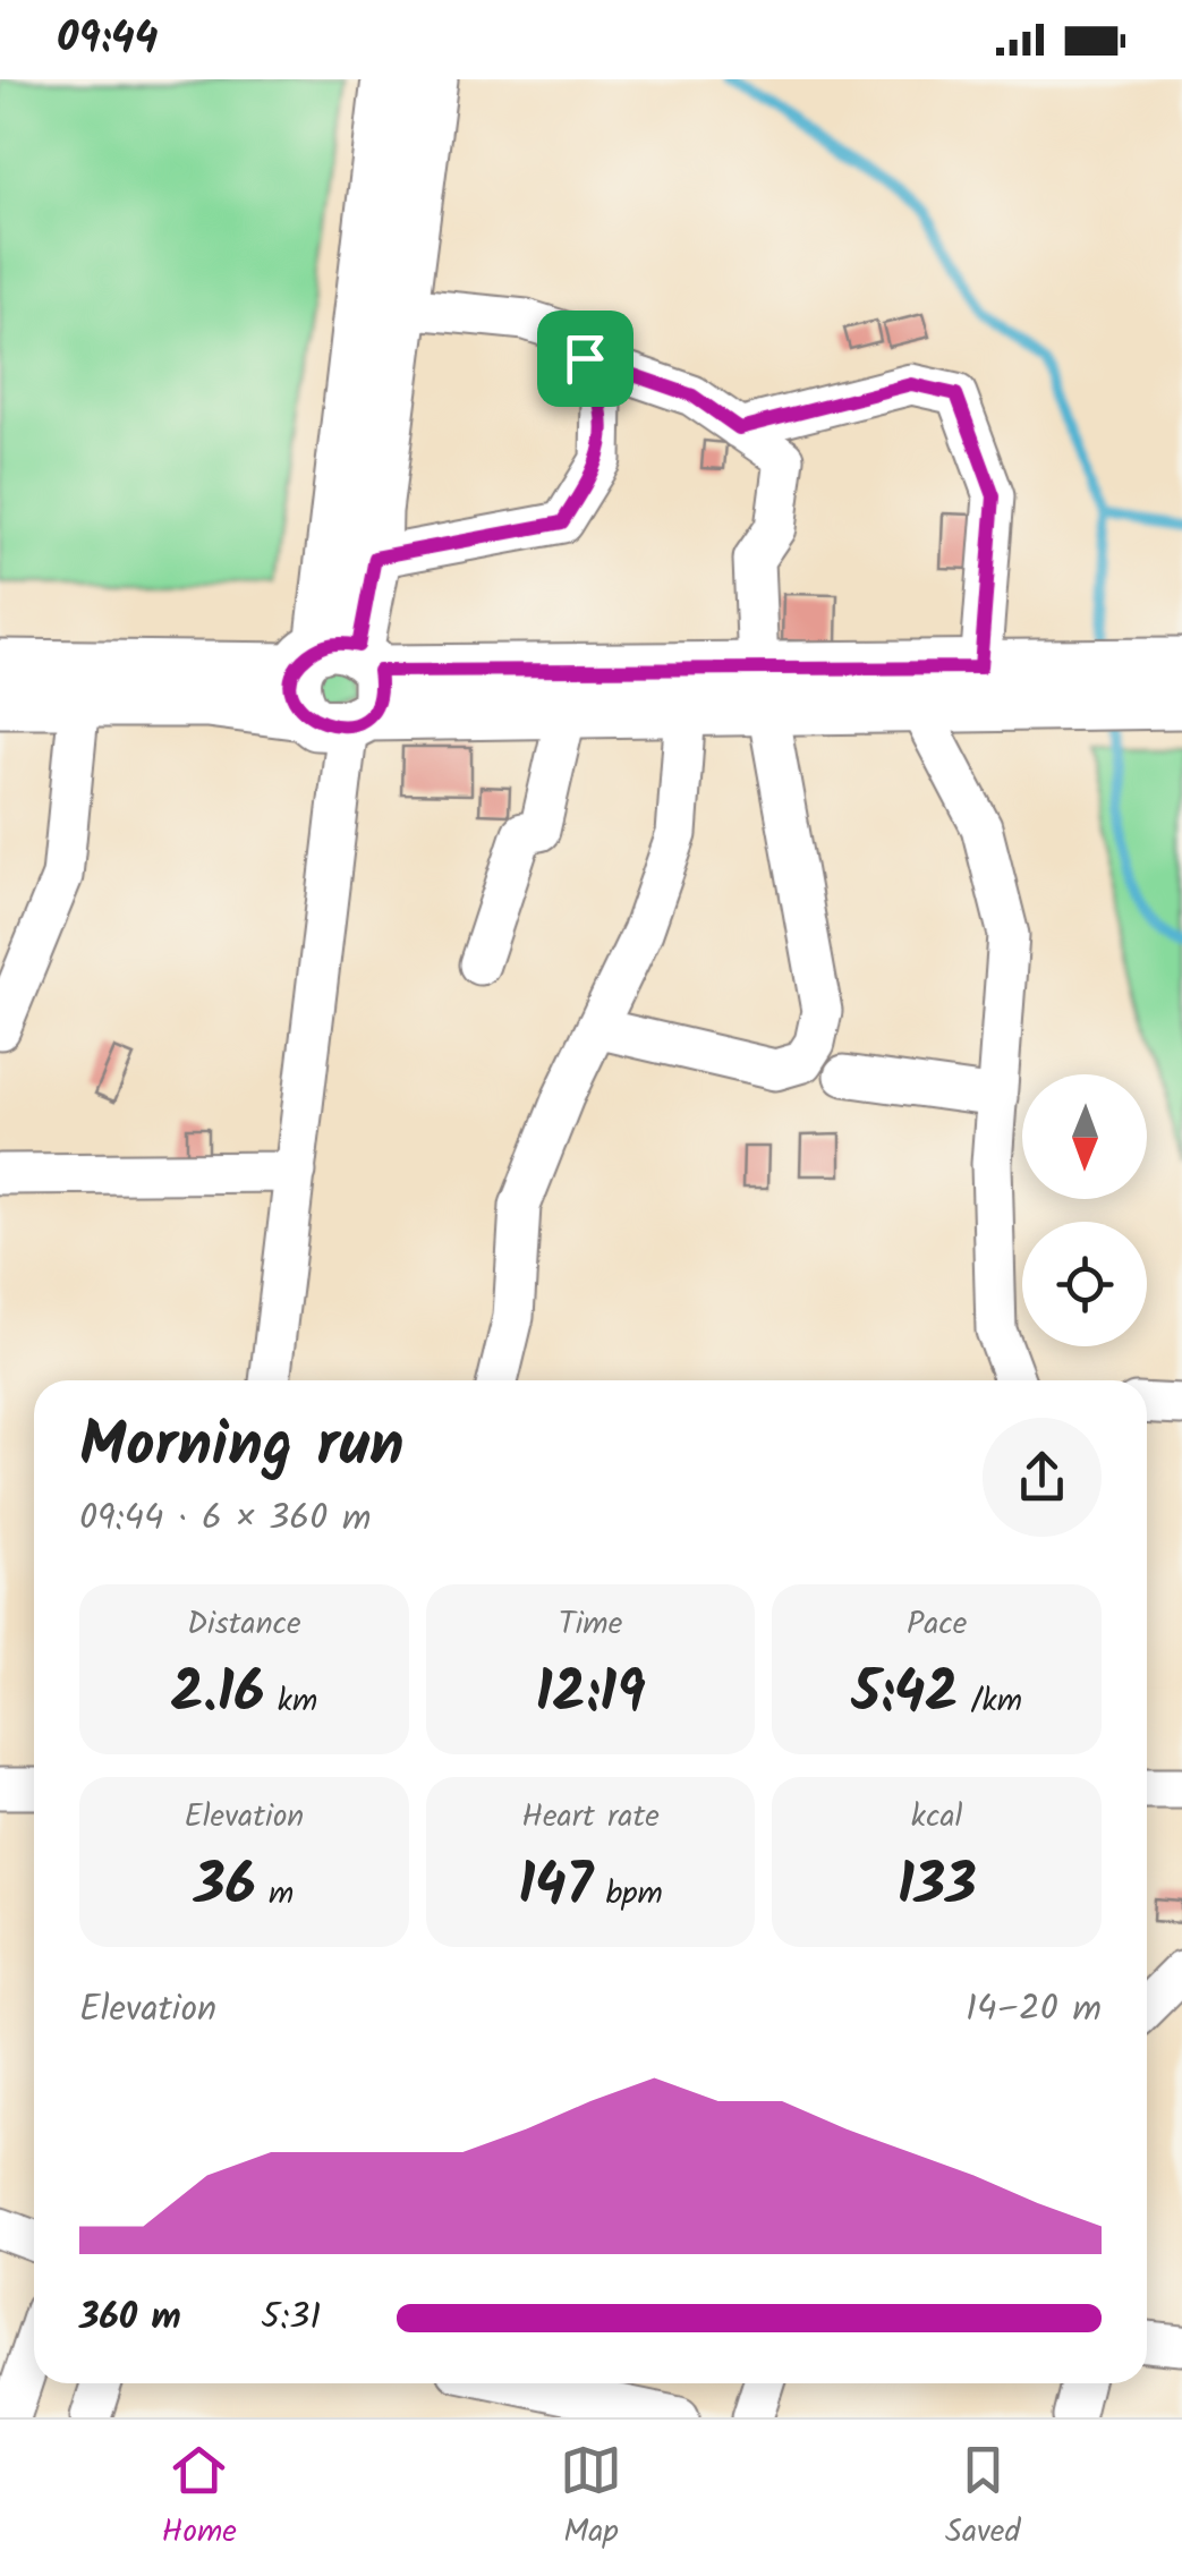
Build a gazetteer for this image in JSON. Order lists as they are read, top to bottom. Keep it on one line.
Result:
{"north":"bottom","page":{"status":"09:44","heading":["Morning run","09:44 · 6 × 360 m"],"stats":[["Distance","2.16 km"],["Time","12:19"],["Pace","5:42 /km"],["Elevation","36 m"],["Heart rate","147 bpm"],["kcal","133"]],"chart":["Elevation","14–20 m"],"list":[{"name":"360 m","note":"5:31"}],"tabs":["Home","Map","Saved"]}}
